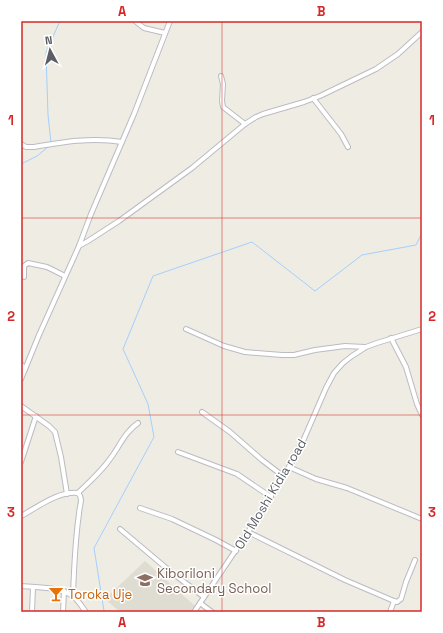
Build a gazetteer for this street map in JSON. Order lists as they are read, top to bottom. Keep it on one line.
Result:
{"streets":{"street":["Old Moshi Kidia road"]},"places":{"school or university":["Kiboriloni Secondary School"],"bar":["Toroka Uje"]},"north":"top","grid":{"columns":["A","B"],"rows":["1","2","3"]}}
